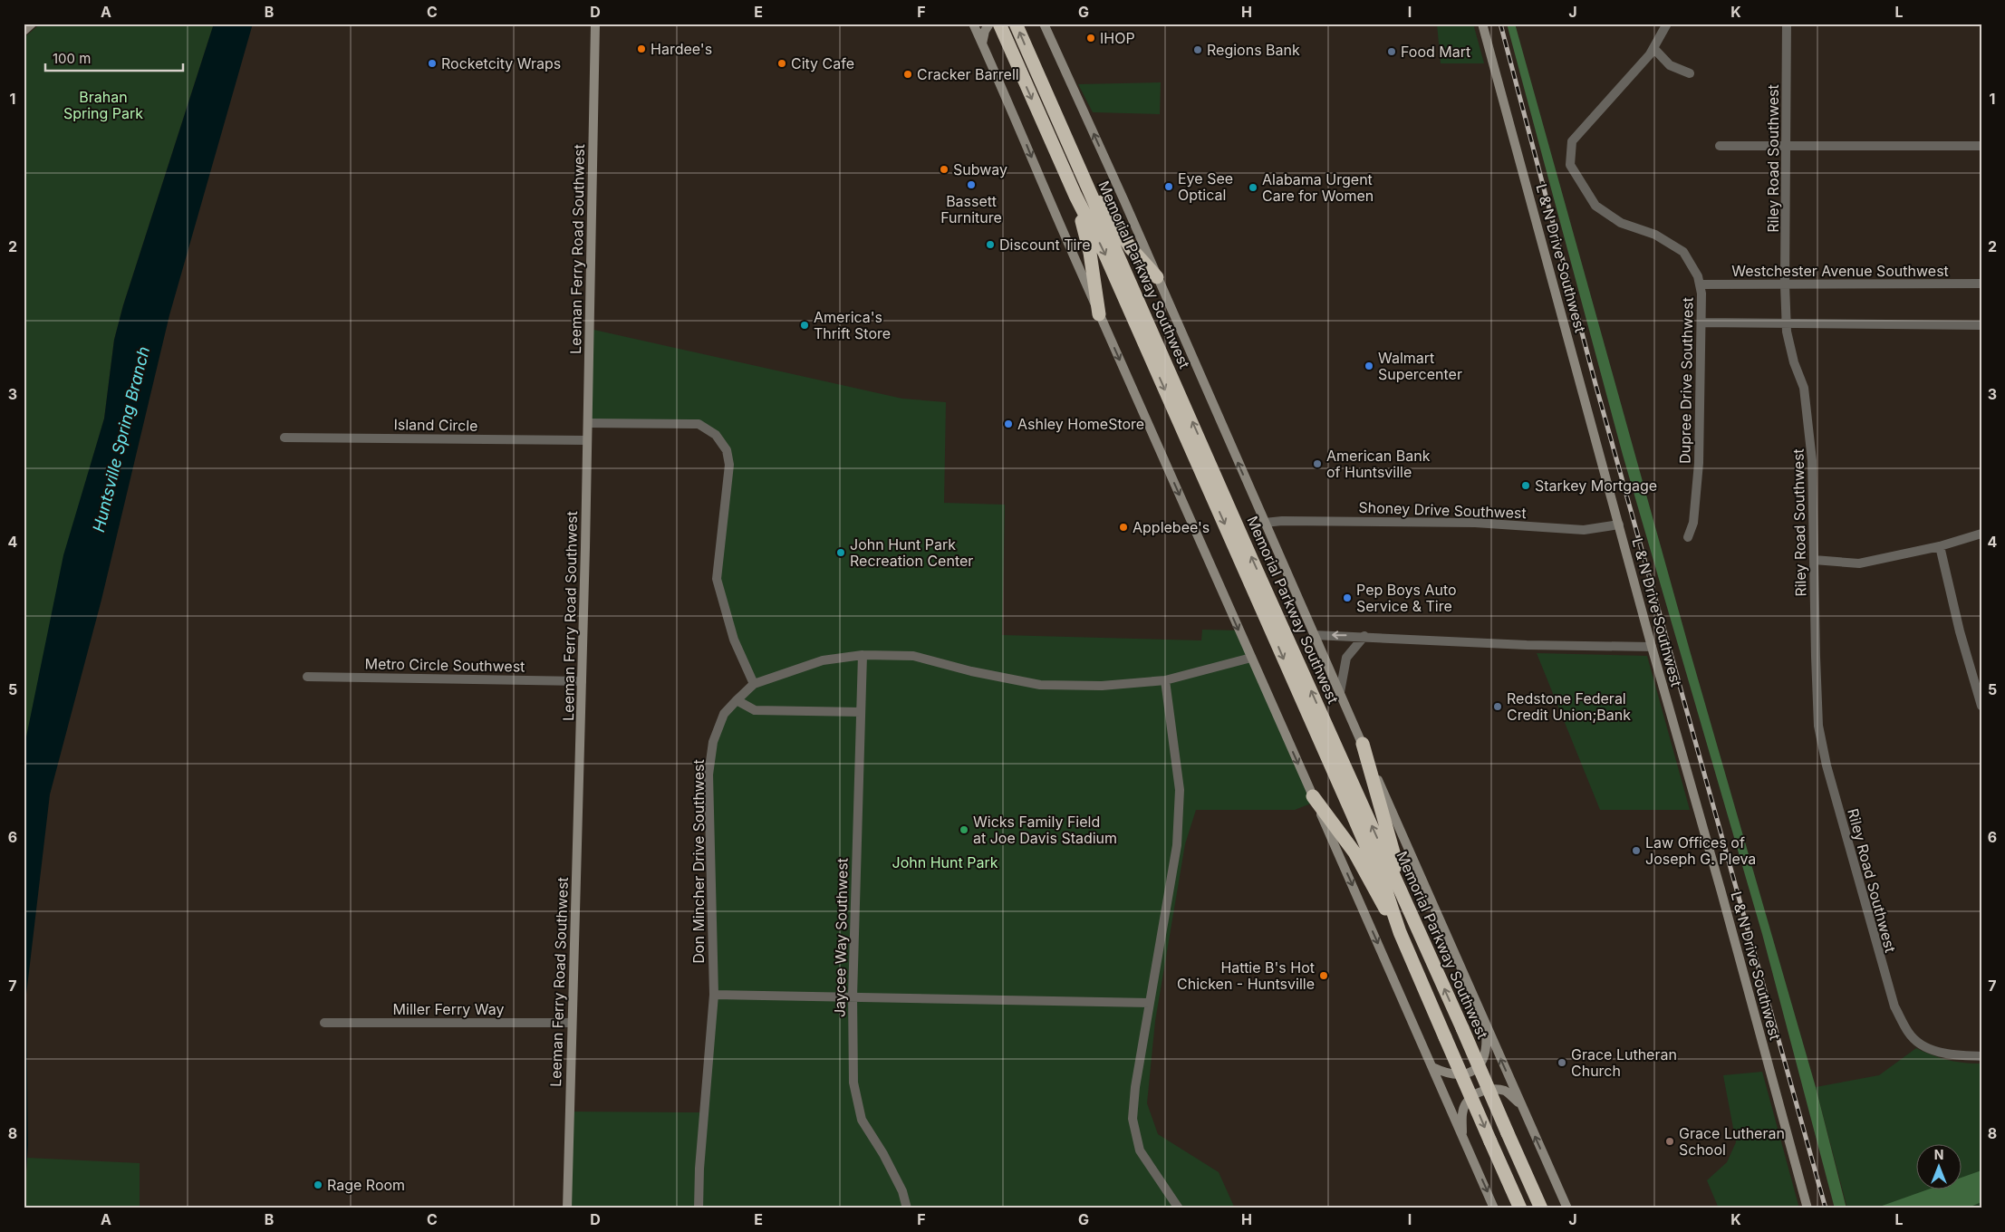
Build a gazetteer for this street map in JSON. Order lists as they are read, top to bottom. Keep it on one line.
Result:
{"streets":{"highway":["Memorial Parkway Southwest"],"main road":["Leeman Ferry Road Southwest","L & N Drive Southwest"],"street":["Riley Road Southwest","Westchester Avenue Southwest","Dupree Drive Southwest","Island Circle","Shoney Drive Southwest","Metro Circle Southwest","Don Mincher Drive Southwest","Jaycee Way Southwest","Miller Ferry Way"]},"crossings":[["Riley Road Southwest","Westchester Avenue Southwest"],["Leeman Ferry Road Southwest","Island Circle"],["Leeman Ferry Road Southwest","Metro Circle Southwest"],["Leeman Ferry Road Southwest","Miller Ferry Way"],["L & N Drive Southwest","Shoney Drive Southwest"],["Westchester Avenue Southwest","Dupree Drive Southwest"],["Don Mincher Drive Southwest","Jaycee Way Southwest"]],"water":["Huntsville Spring Branch"],"parks":["Brahan Spring Park","John Hunt Park"],"places":["IHOP","Hardee's","Regions Bank","Food Mart","Rocketcity Wraps","City Cafe","Cracker Barrell","Subway","Bassett Furniture","Eye See Optical","Alabama Urgent Care for Women","Discount Tire","America's Thrift Store","Walmart Supercenter","Ashley HomeStore","American Bank of Huntsville","Starkey Mortgage","Applebee's","John Hunt Park Recreation Center","Pep Boys Auto Service & Tire","Redstone Federal Credit Union;Bank","Wicks Family Field at Joe Davis Stadium","Law Offices of Joseph G. Pleva","Hattie B's Hot Chicken - Huntsville","Grace Lutheran Church","Grace Lutheran School","Rage Room"],"scale_bar":"100 m","north":"top","grid":{"columns":["A","B","C","D","E","F","G","H","I","J","K","L"],"rows":["1","2","3","4","5","6","7","8"]}}
